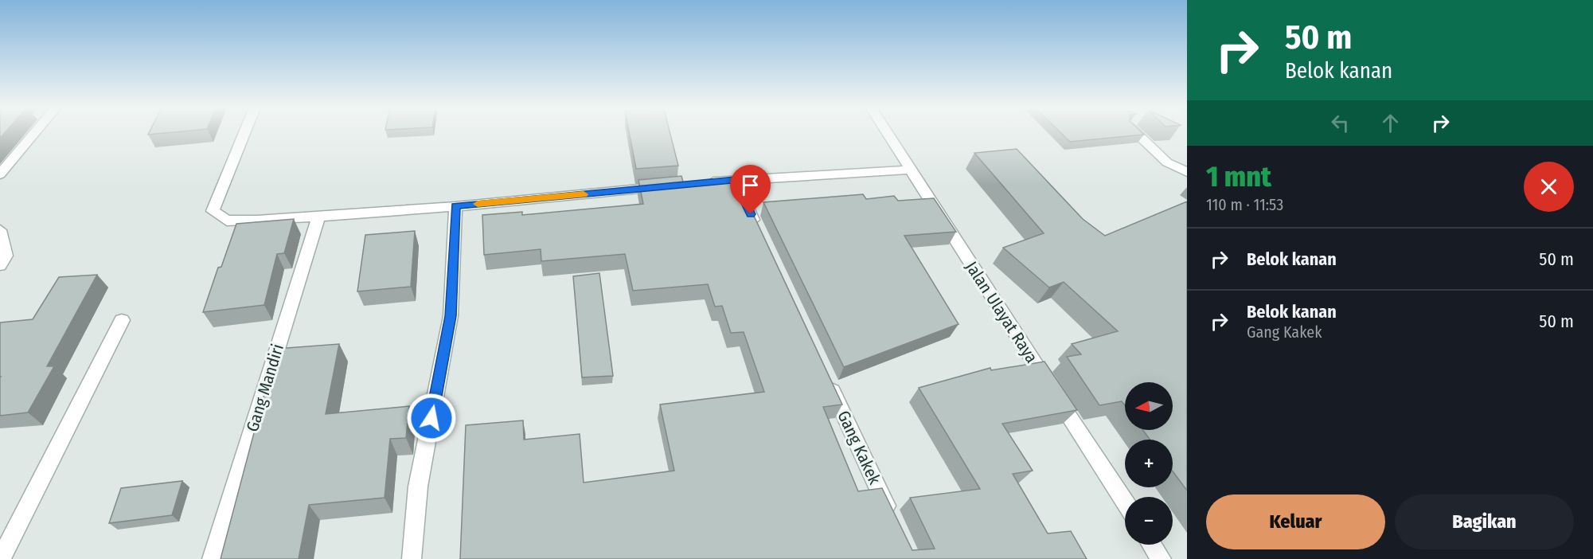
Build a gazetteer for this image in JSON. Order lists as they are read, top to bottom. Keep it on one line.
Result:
{"streets":{"street":["Jalan Ulayat Raya","Gang Mandiri","Gang Kakek"]},"north":"left","page":{"turn":["50 m","Belok kanan"],"heading":["1 mnt","110 m · 11:53"],"list":[{"name":"Belok kanan","value":"50 m"},{"name":"Belok kanan","note":"Gang Kakek","value":"50 m"}],"map_buttons":["+","−"],"buttons":["Keluar","Bagikan"]}}
